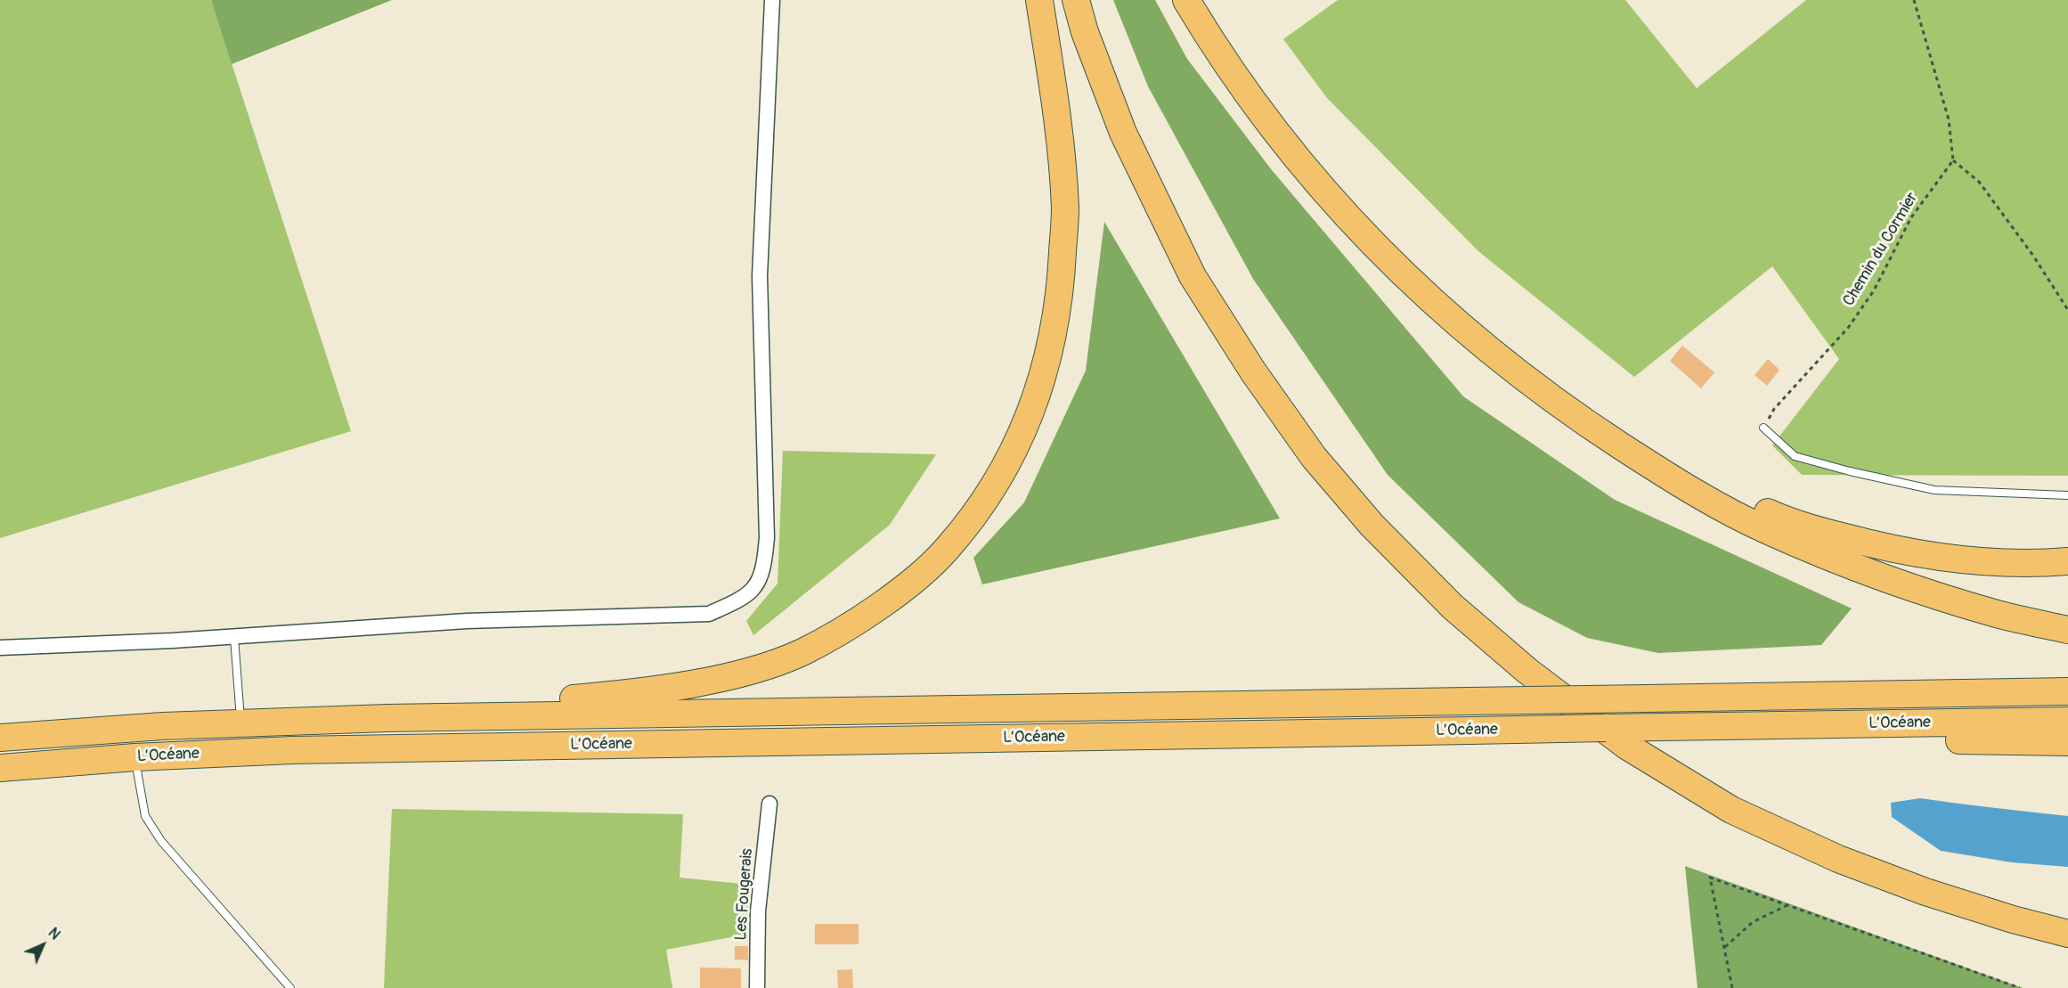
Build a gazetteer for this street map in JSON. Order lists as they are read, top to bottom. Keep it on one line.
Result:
{"streets":{"highway":["L’Océane"],"street":["Les Fougerais"],"path":["Chemin du Cormier"]},"north":"top right"}
